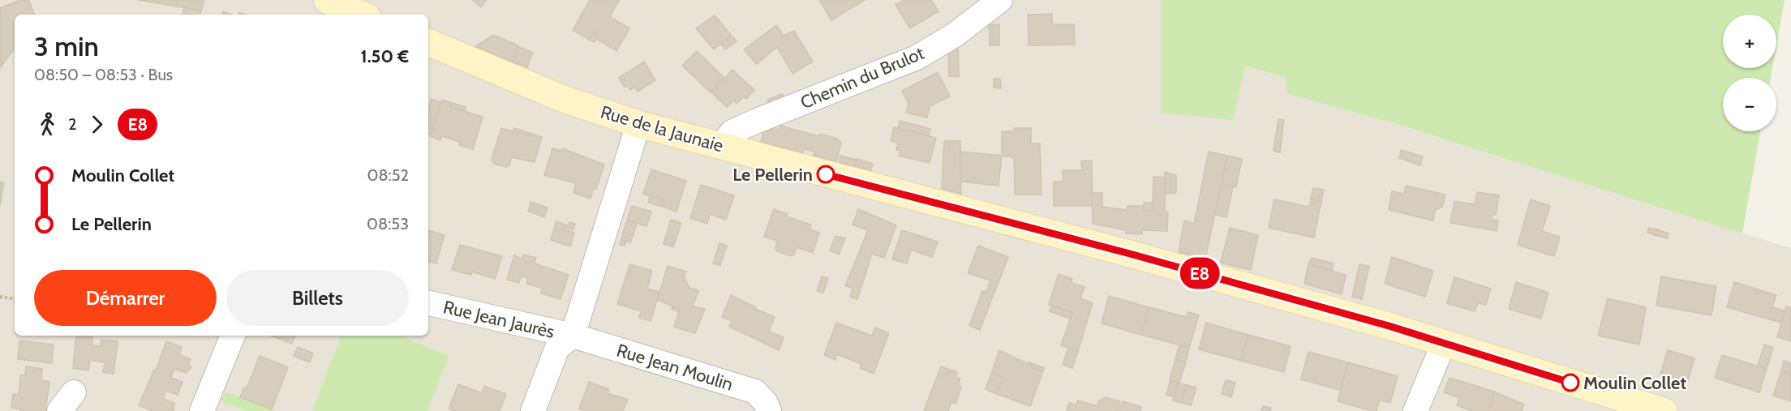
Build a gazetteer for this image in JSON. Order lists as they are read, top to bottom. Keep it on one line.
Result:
{"streets":{"main road":["Rue de la Jaunaie"],"street":["Chemin du Brulot","Rue Jean Jaurès","Rue Jean Moulin"]},"crossings":[["Chemin du Brulot","Rue de la Jaunaie"],["Rue Jean Jaurès","Rue Jean Moulin"]],"places":["Le Pellerin","Moulin Collet"],"lines":["bus line E8"],"page":{"on_map":"E8","map_buttons":["+","−"],"heading":["3 min","08:50 – 08:53 · Bus","1.50 €"],"legs":["2","E8"],"list":[{"name":"Moulin Collet","value":"08:52"},{"name":"Le Pellerin","value":"08:53"}],"buttons":["Démarrer","Billets"]}}
